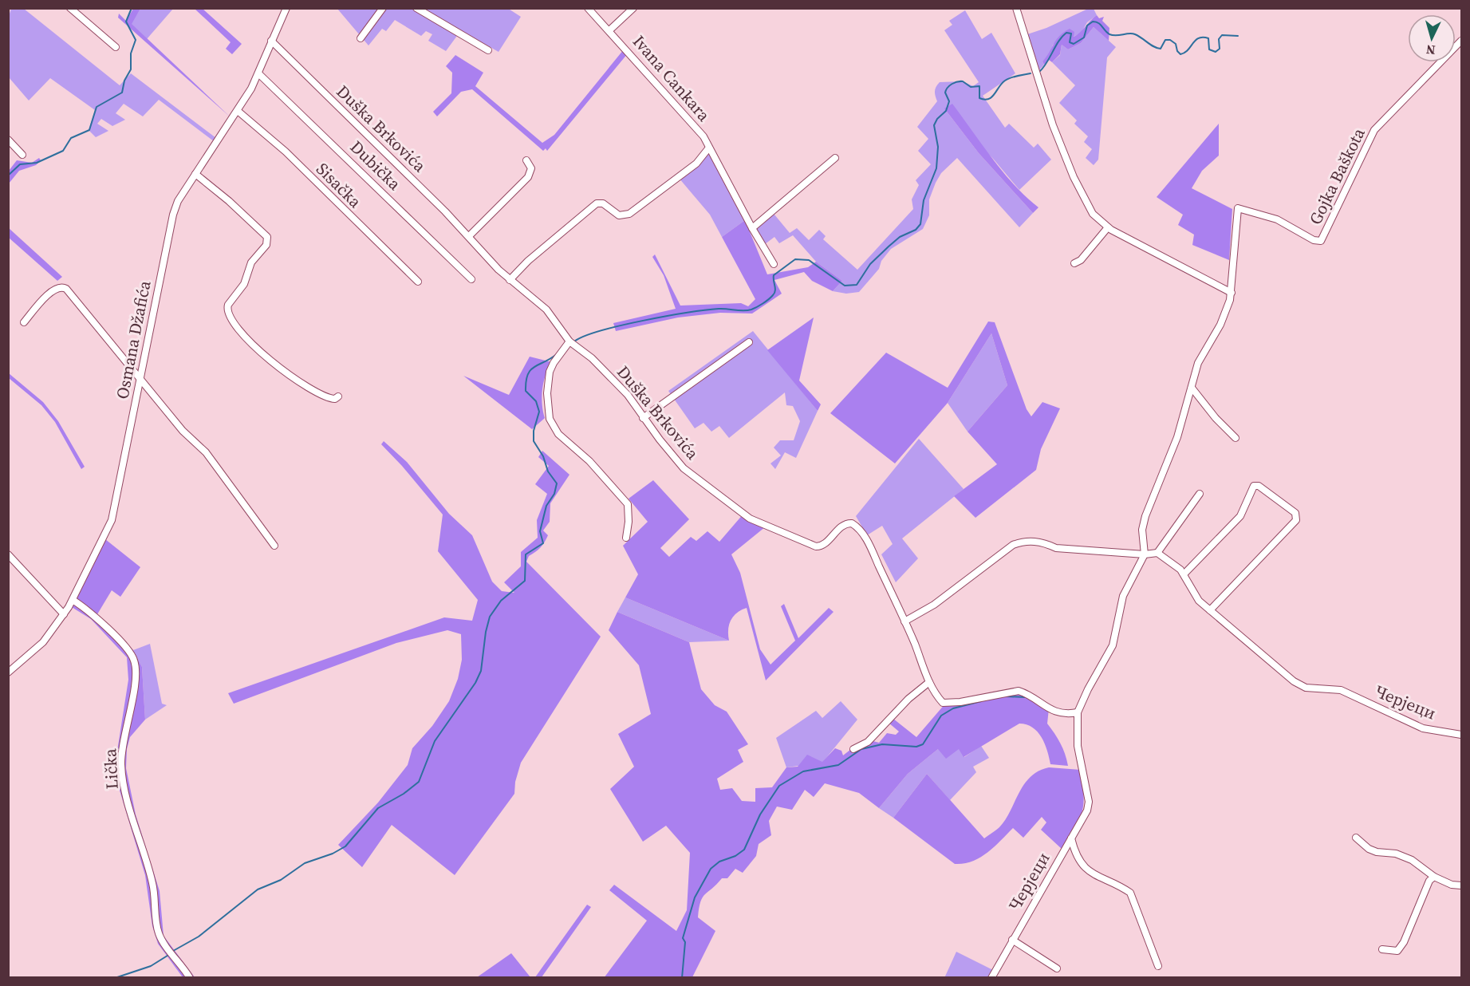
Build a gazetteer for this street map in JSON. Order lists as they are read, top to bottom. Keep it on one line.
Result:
{"streets":{"street":["Ivana Cankara","Duška Brkovića","Dubička","Gojka Baškota","Sisačka","Osmana Džafića","Черјеци","Lička"]},"crossings":[["Ivana Cankara","Duška Brkovića"],["Duška Brkovića","Osmana Džafića"],["Duška Brkovića","Черјеци"],["Dubička","Osmana Džafića"],["Sisačka","Osmana Džafića"],["Osmana Džafića","Lička"]],"north":"bottom"}
